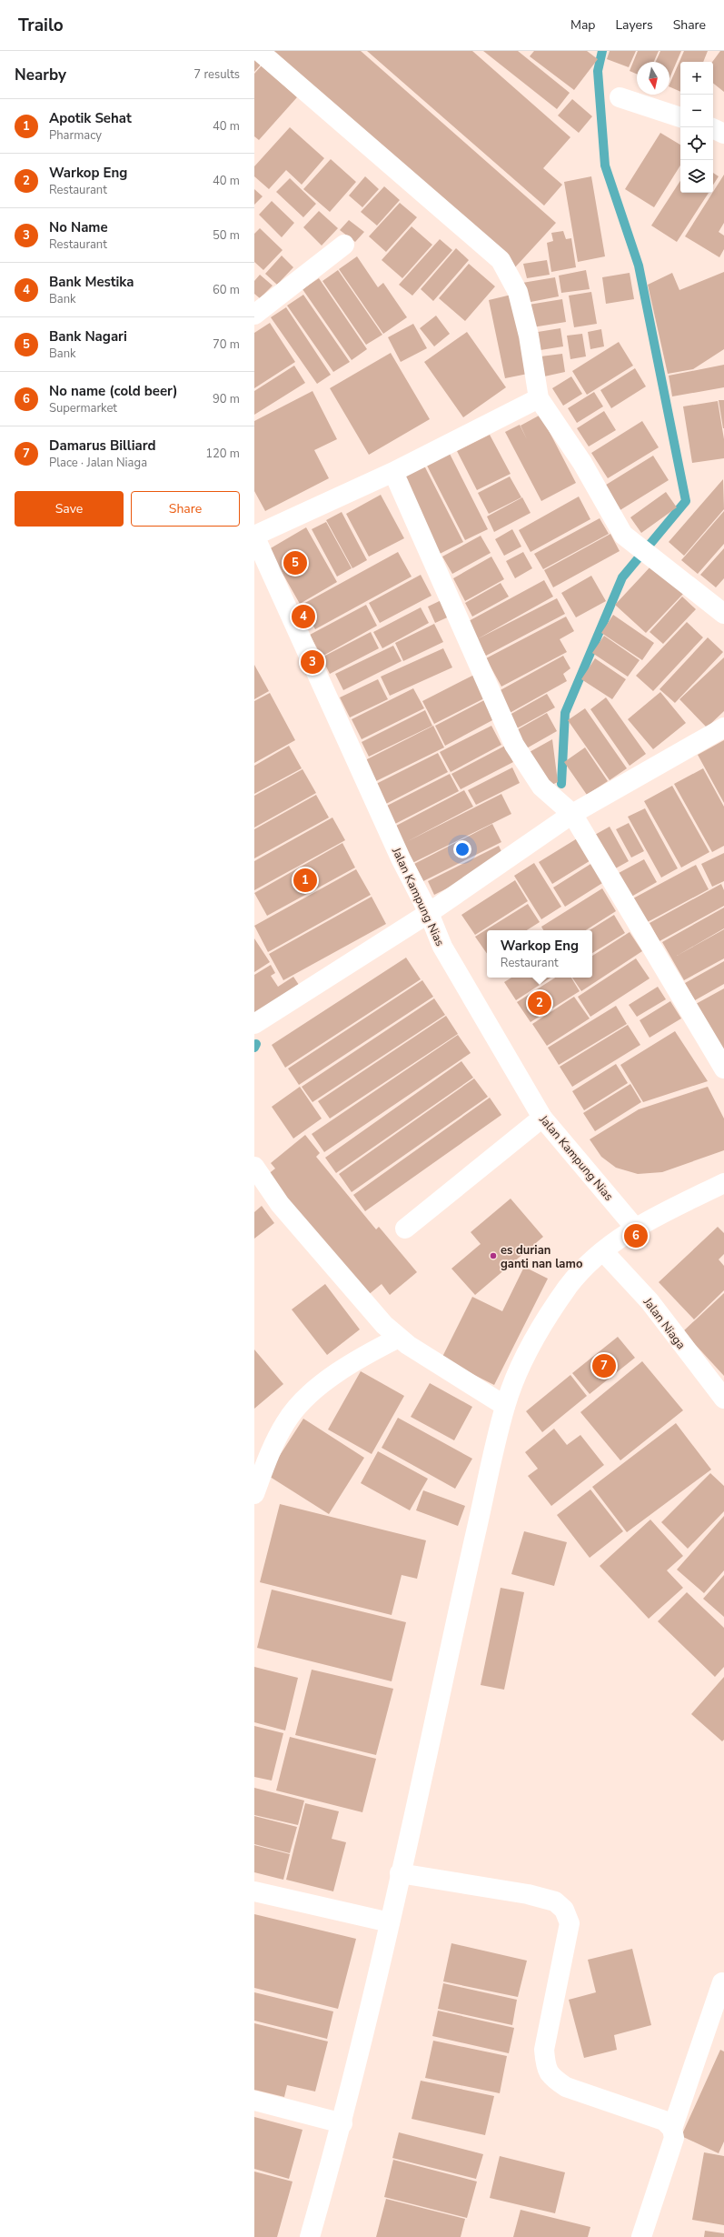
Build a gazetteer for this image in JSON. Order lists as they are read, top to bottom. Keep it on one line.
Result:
{"streets":{"street":["Jalan Kampung Nias","Jalan Niaga"]},"places":["es durian ganti nan lamo"],"north":"bottom","page":{"header":"Trailo","nav":["Map","Layers","Share"],"heading":["Nearby","7 results"],"map_buttons":["+","−"],"list":[{"mark":"1","name":"Apotik Sehat","note":"Pharmacy","value":"40 m"},{"mark":"2","name":"Warkop Eng","note":"Restaurant","value":"40 m"},{"mark":"3","name":"No Name","note":"Restaurant","value":"50 m"},{"mark":"4","name":"Bank Mestika","note":"Bank","value":"60 m"},{"mark":"5","name":"Bank Nagari","note":"Bank","value":"70 m"},{"mark":"6","name":"No name (cold beer)","note":"Supermarket","value":"90 m"},{"mark":"7","name":"Damarus Billiard","note":"Place · Jalan Niaga","value":"120 m"}],"buttons":["Save","Share"],"pins":["5","4","3","1","2","6","7"],"popup":["Warkop Eng","Restaurant"]}}
